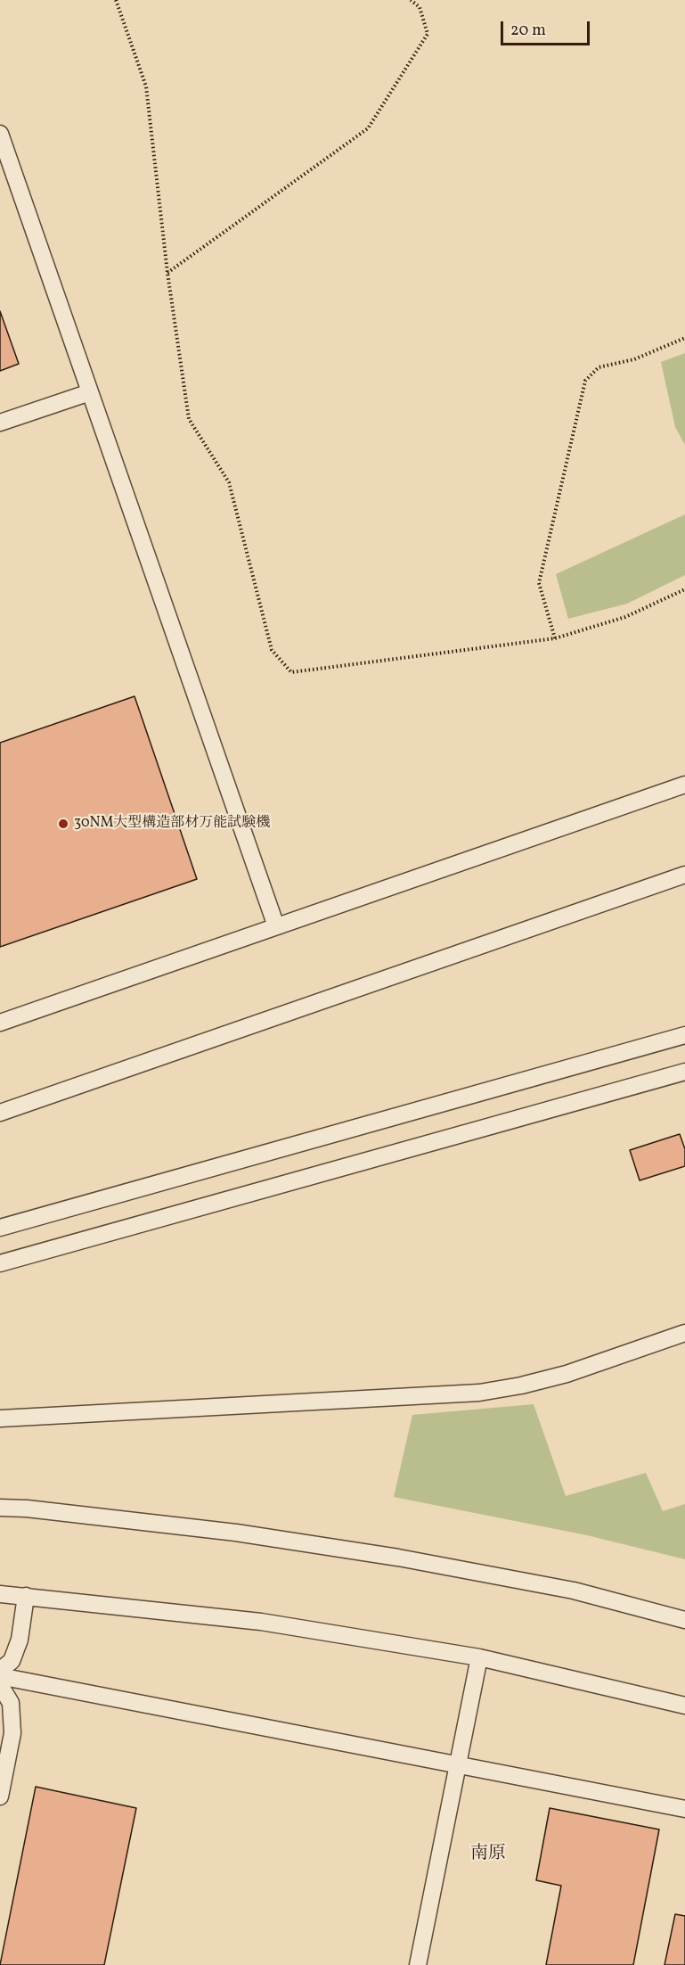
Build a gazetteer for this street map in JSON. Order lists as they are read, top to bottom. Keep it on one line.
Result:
{"districts":["南原"],"places":["30NM大型構造部材万能試験機"],"scale_bar":"20 m"}
